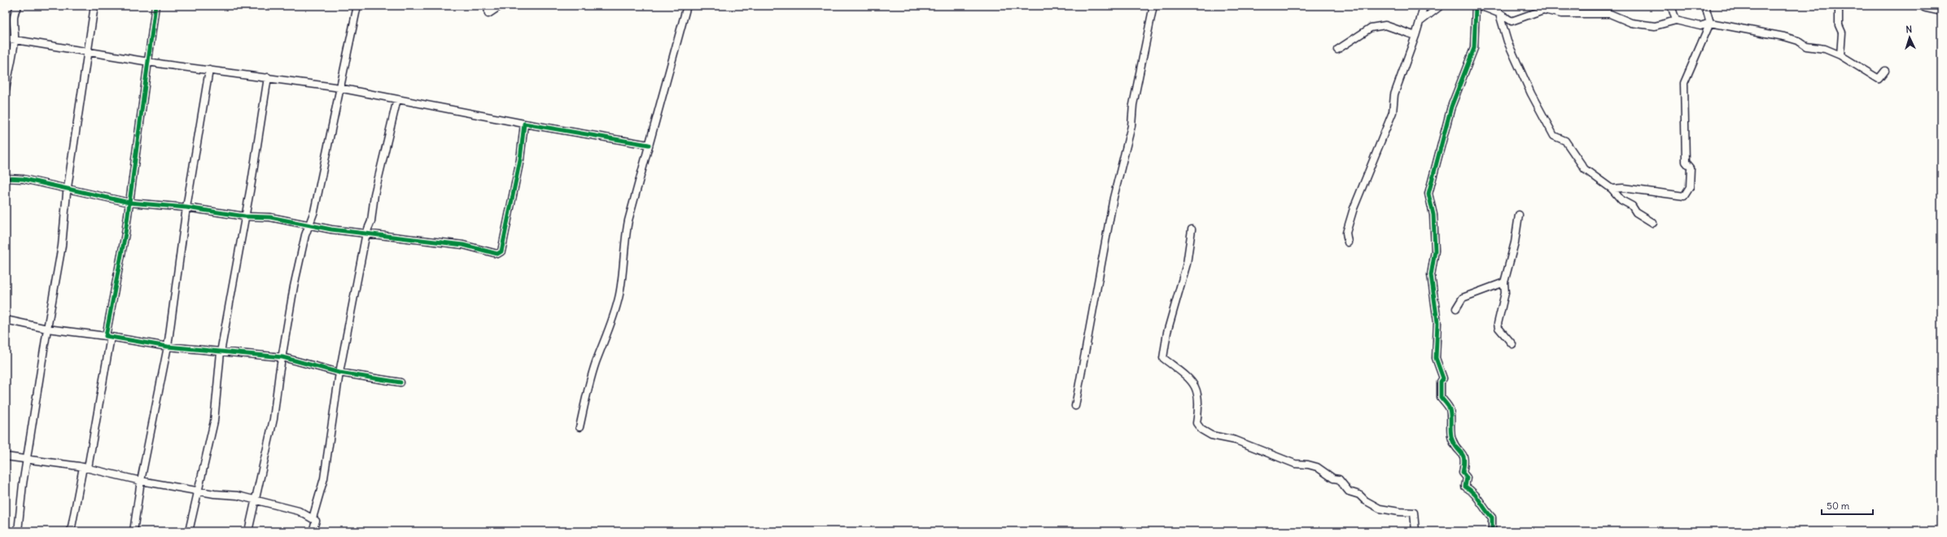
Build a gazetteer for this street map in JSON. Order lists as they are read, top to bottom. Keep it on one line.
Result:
{"scale_bar":"50 m","north":"top"}
